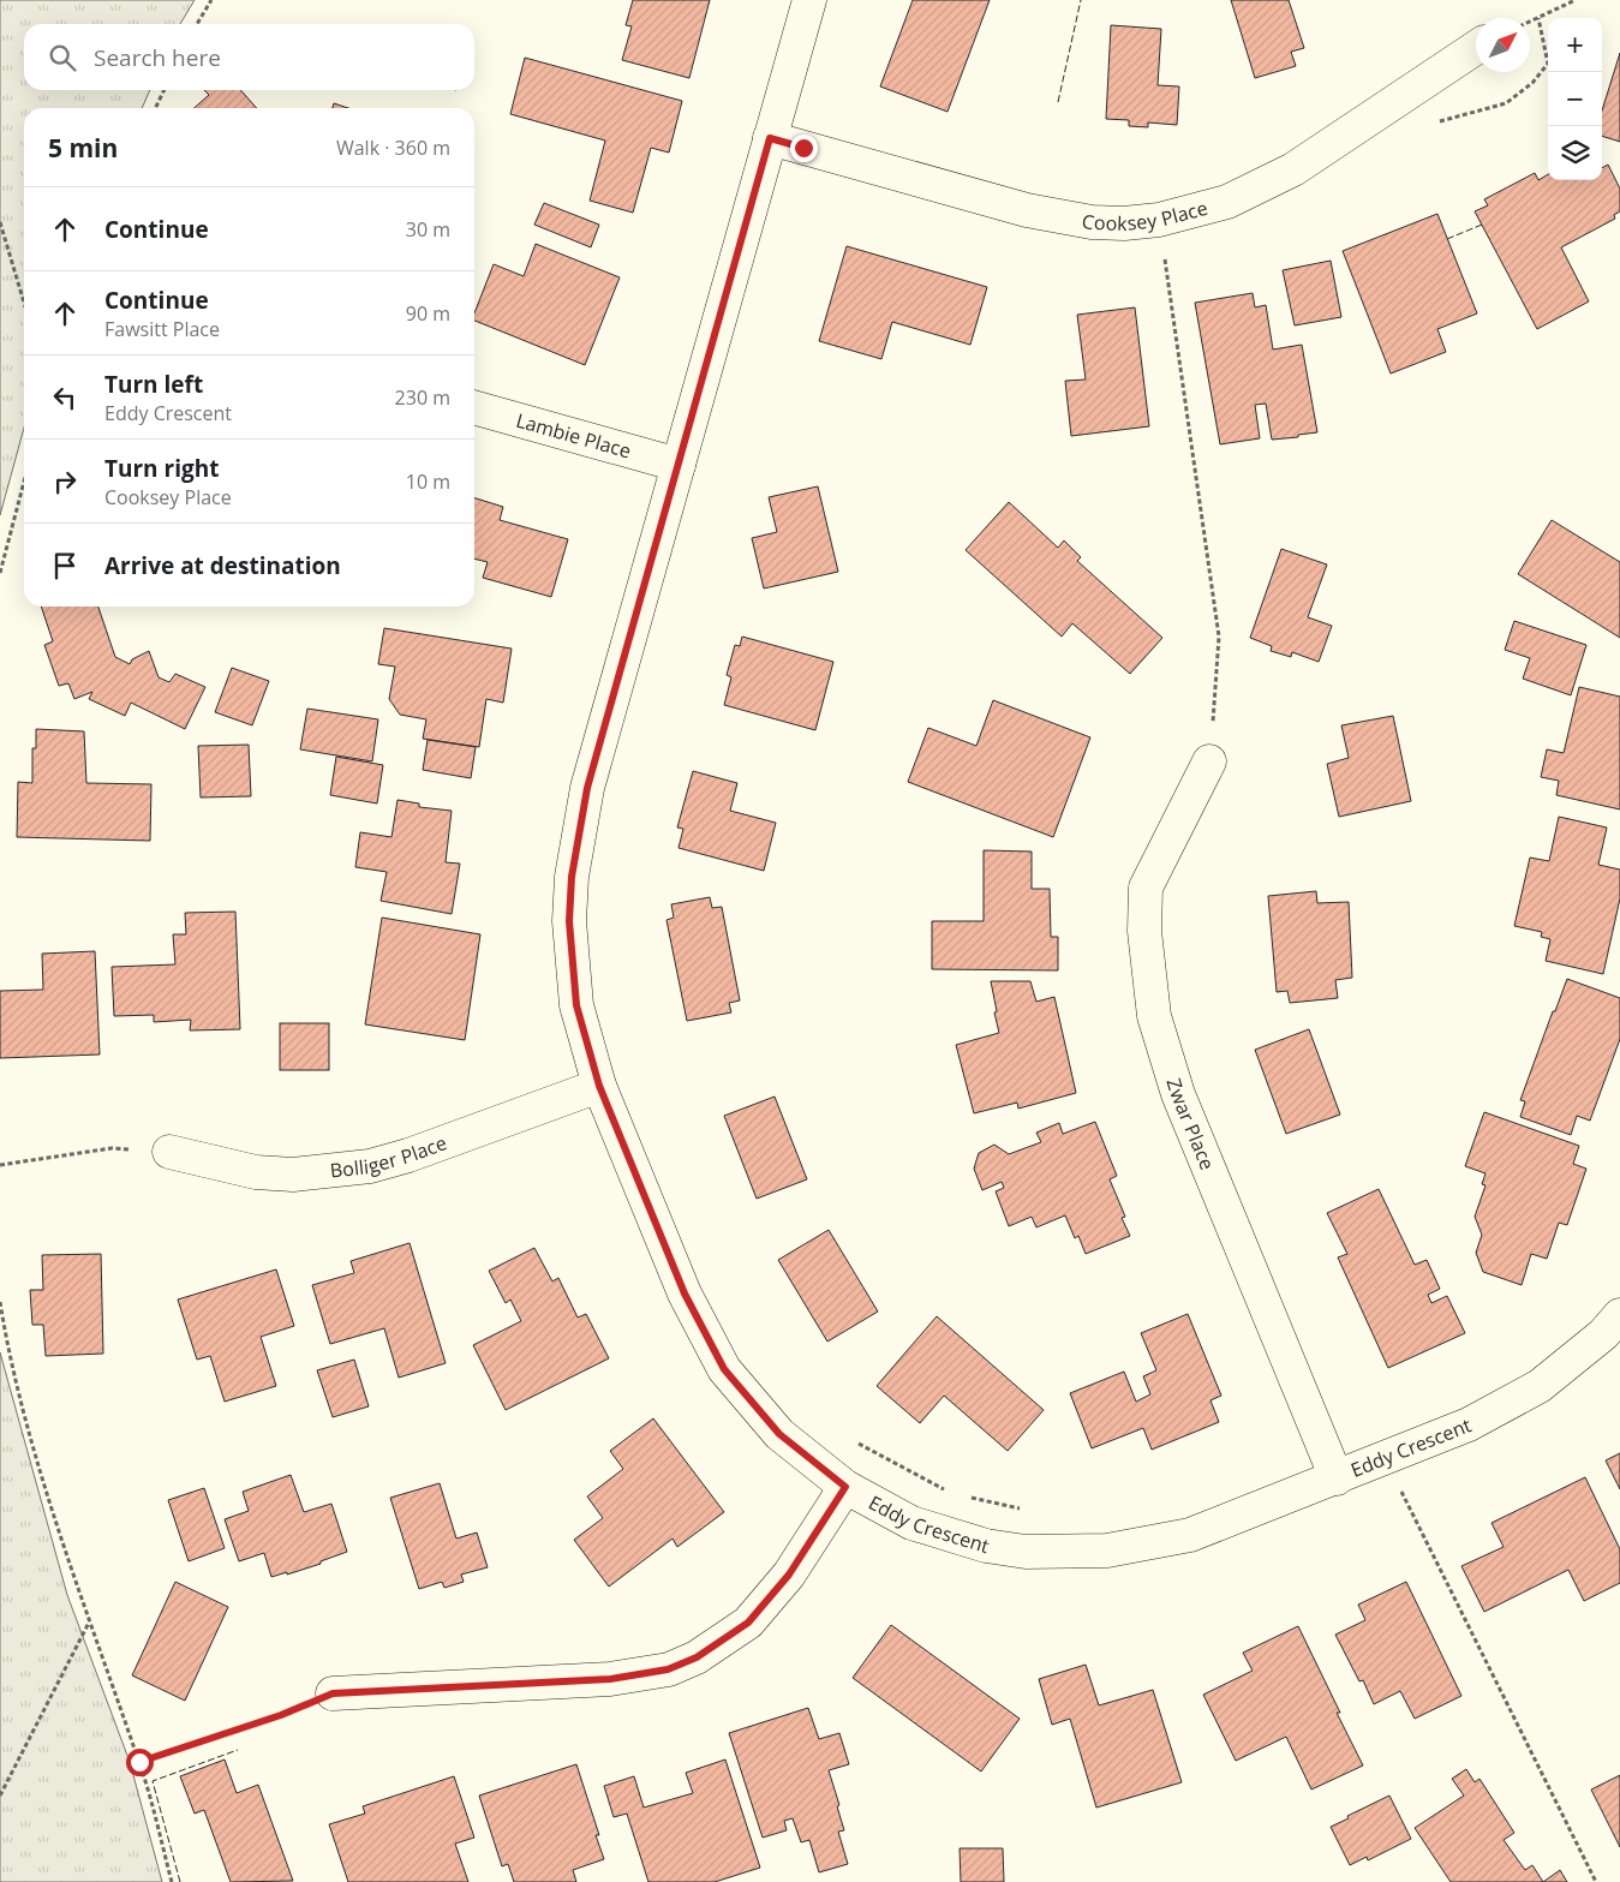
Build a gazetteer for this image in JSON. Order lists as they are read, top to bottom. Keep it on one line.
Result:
{"streets":{"street":["Cooksey Place","Lambie Place","Zwar Place","Bolliger Place","Eddy Crescent"]},"crossings":[["Cooksey Place","Eddy Crescent"],["Lambie Place","Eddy Crescent"],["Zwar Place","Eddy Crescent"],["Bolliger Place","Eddy Crescent"]],"north":"top right","page":{"map_buttons":["+","−"],"search":"Search here","heading":["5 min","Walk · 360 m"],"list":[["Continue","30 m"],["Continue","Fawsitt Place","90 m"],["Turn left","Eddy Crescent","230 m"],["Turn right","Cooksey Place","10 m"],"Arrive at destination"]}}
